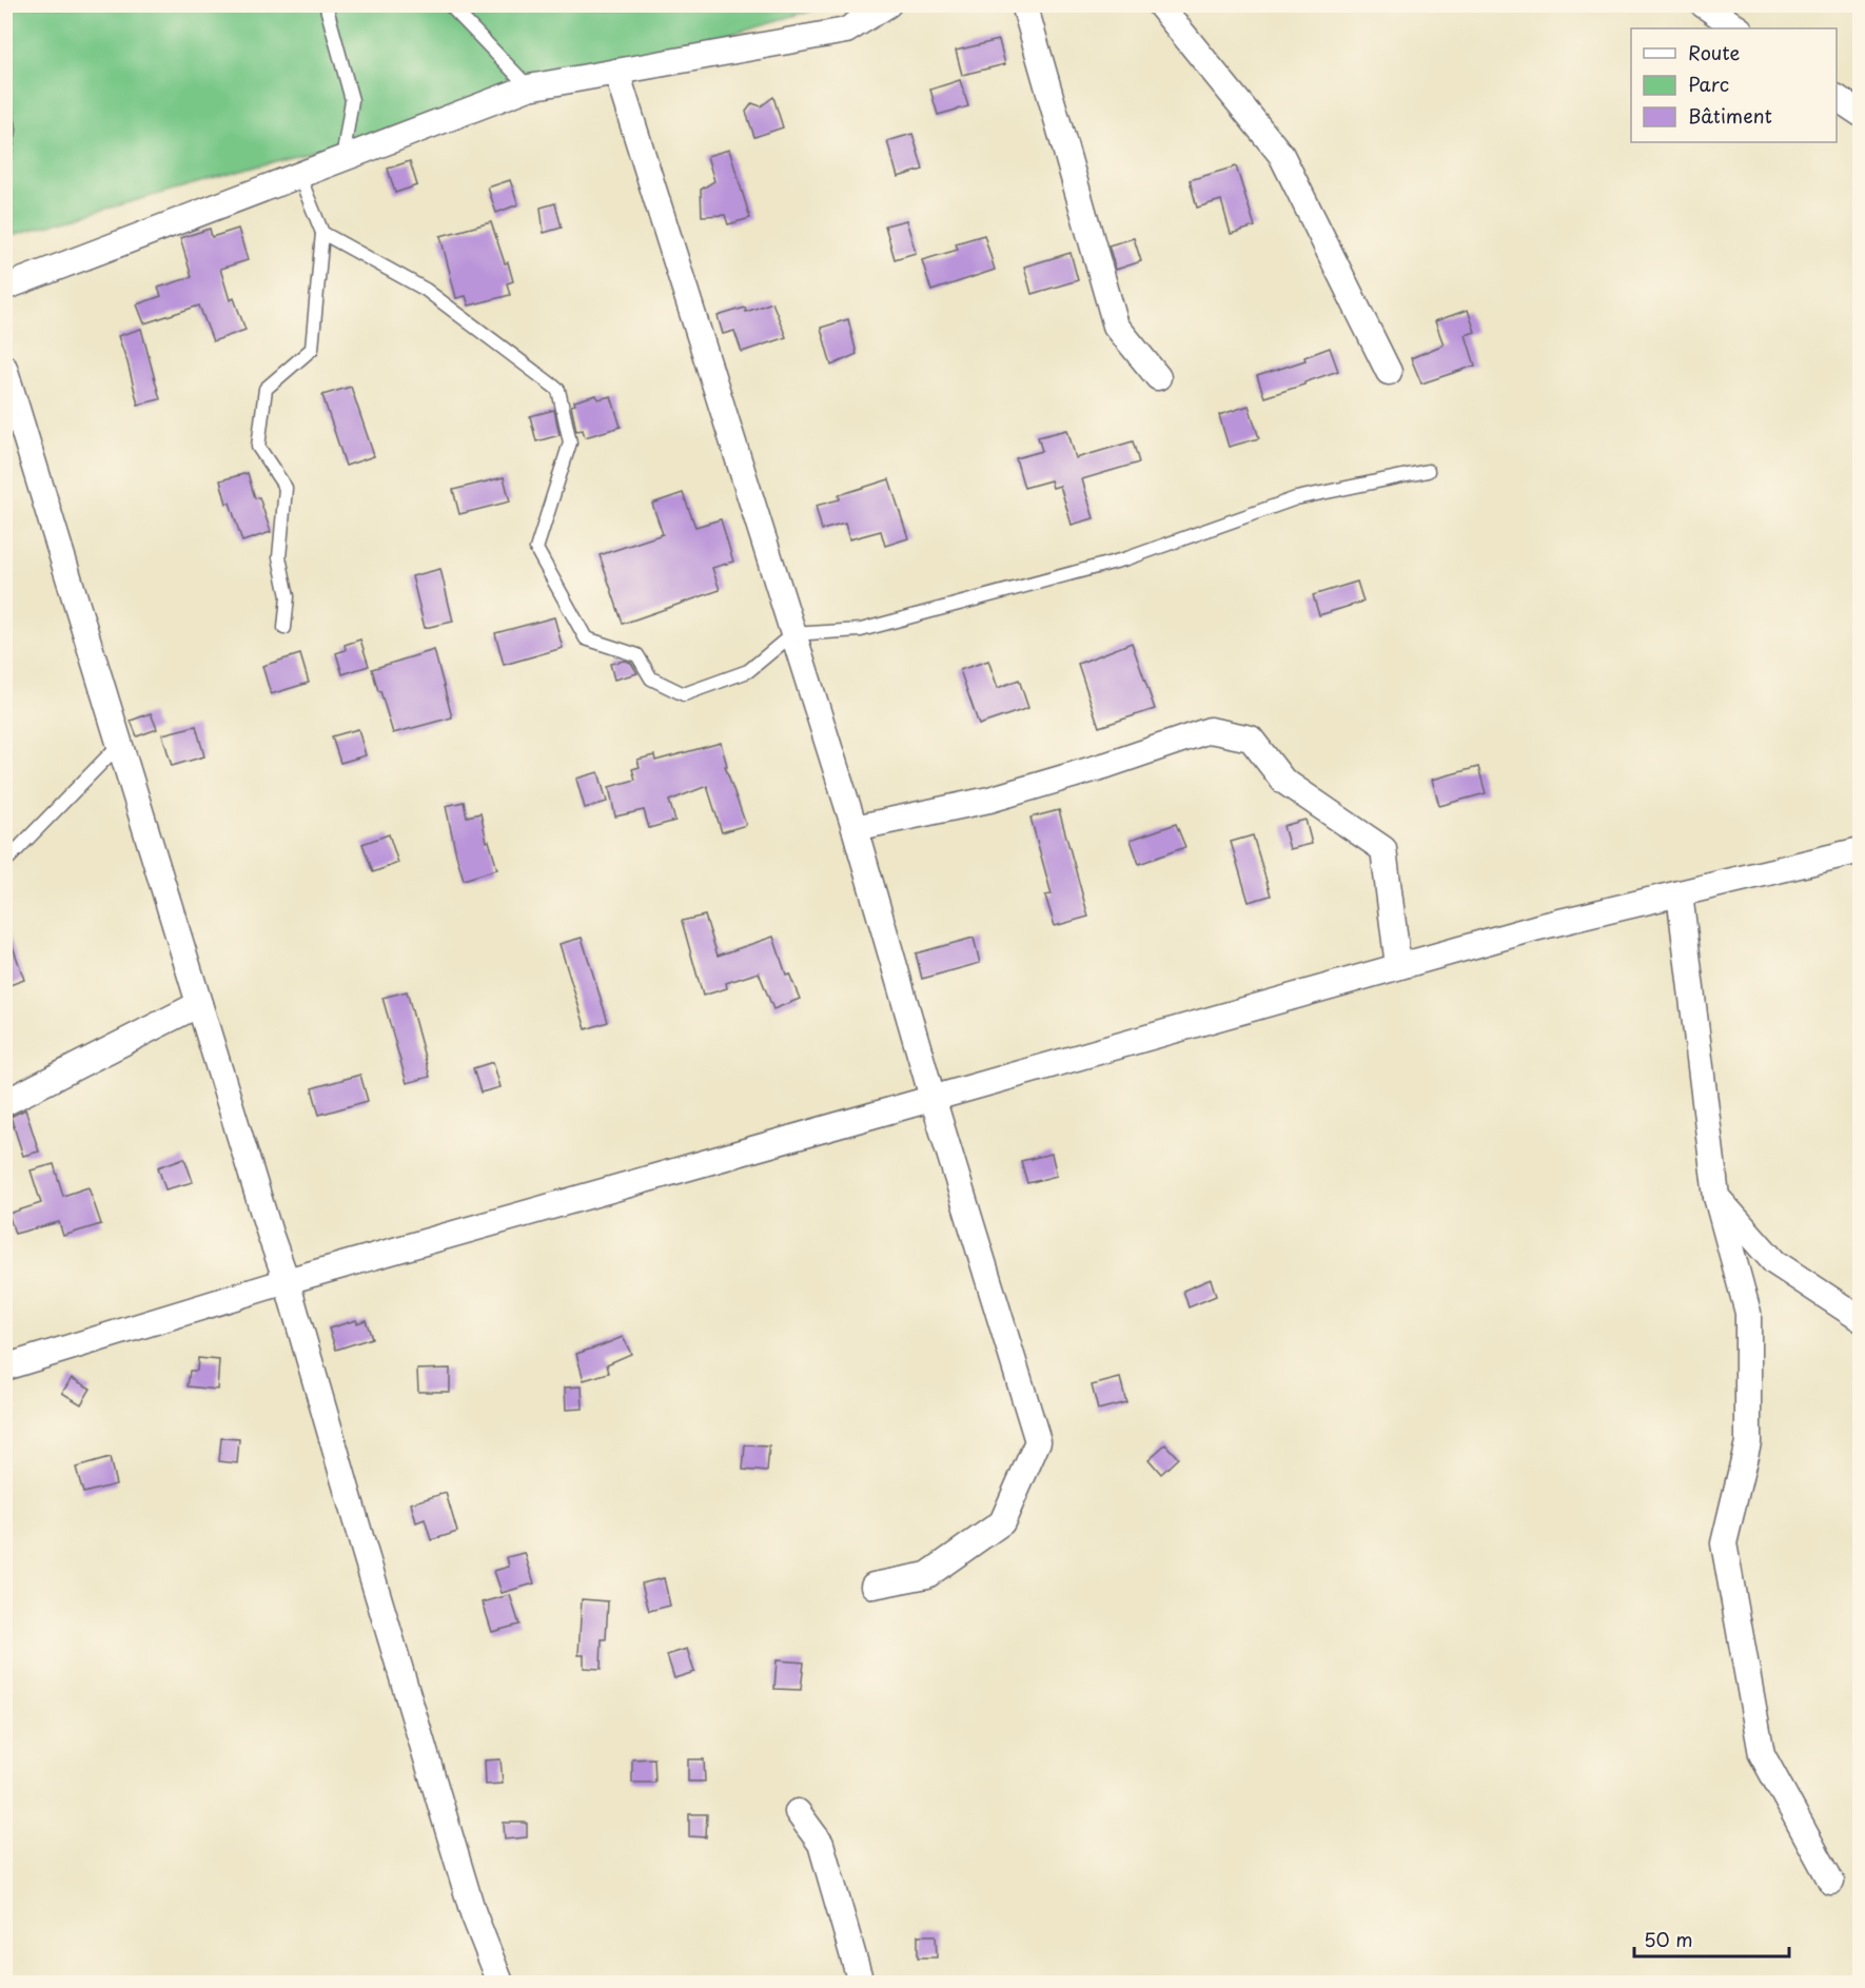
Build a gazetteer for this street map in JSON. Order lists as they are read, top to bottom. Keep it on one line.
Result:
{"legend":["Route","Parc","Bâtiment"],"scale_bar":"50 m"}
